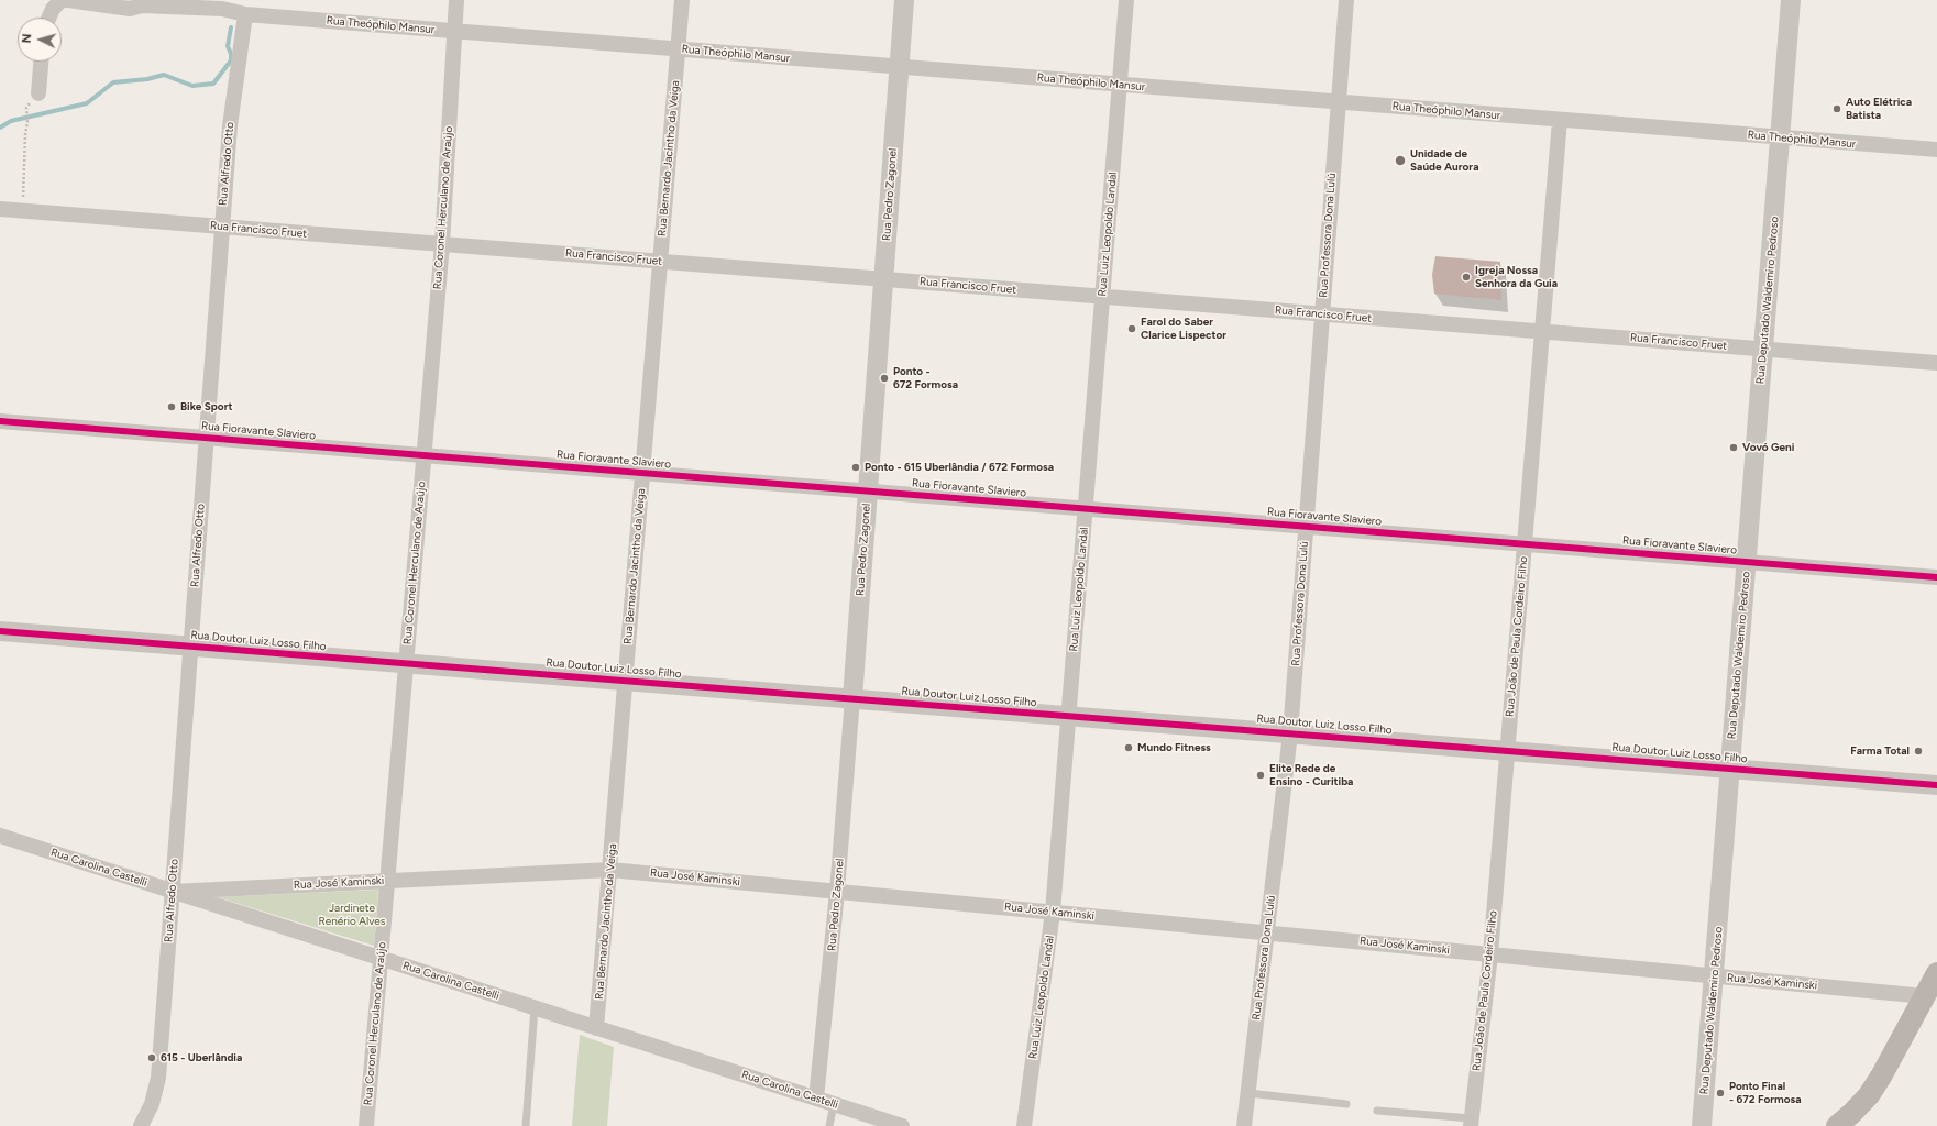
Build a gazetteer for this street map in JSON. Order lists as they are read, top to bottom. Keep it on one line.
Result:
{"streets":{"street":["Rua Theóphilo Mansur","Rua Bernardo Jacintho da Veiga","Rua Alfredo Otto","Rua Pedro Zagonel","Rua Coronel Herculano de Araújo","Rua Francisco Fruet","Rua Luiz Leopoldo Landal","Rua Professora Dona Lulú","Rua Deputado Waldemiro Pedroso","Rua Fioravante Slaviero","Rua João de Paula Cordeiro Filho","Rua Doutor Luiz Losso Filho","Rua Carolina Castelli","Rua José Kaminski"]},"crossings":[["Rua Theóphilo Mansur","Rua Bernardo Jacintho da Veiga"],["Rua Theóphilo Mansur","Rua Alfredo Otto"],["Rua Theóphilo Mansur","Rua Pedro Zagonel"],["Rua Theóphilo Mansur","Rua Coronel Herculano de Araújo"],["Rua Theóphilo Mansur","Rua Luiz Leopoldo Landal"],["Rua Theóphilo Mansur","Rua Professora Dona Lulú"],["Rua Theóphilo Mansur","Rua Deputado Waldemiro Pedroso"],["Rua Theóphilo Mansur","Rua João de Paula Cordeiro Filho"],["Rua Bernardo Jacintho da Veiga","Rua Francisco Fruet"],["Rua Bernardo Jacintho da Veiga","Rua Fioravante Slaviero"],["Rua Bernardo Jacintho da Veiga","Rua Doutor Luiz Losso Filho"],["Rua Bernardo Jacintho da Veiga","Rua Carolina Castelli"],["Rua Bernardo Jacintho da Veiga","Rua José Kaminski"],["Rua Alfredo Otto","Rua Francisco Fruet"],["Rua Alfredo Otto","Rua Fioravante Slaviero"],["Rua Alfredo Otto","Rua Doutor Luiz Losso Filho"],["Rua Alfredo Otto","Rua Carolina Castelli"],["Rua Alfredo Otto","Rua José Kaminski"],["Rua Pedro Zagonel","Rua Francisco Fruet"],["Rua Pedro Zagonel","Rua Fioravante Slaviero"],["Rua Pedro Zagonel","Rua Doutor Luiz Losso Filho"],["Rua Pedro Zagonel","Rua Carolina Castelli"],["Rua Pedro Zagonel","Rua José Kaminski"],["Rua Coronel Herculano de Araújo","Rua Francisco Fruet"],["Rua Coronel Herculano de Araújo","Rua Fioravante Slaviero"],["Rua Coronel Herculano de Araújo","Rua Doutor Luiz Losso Filho"],["Rua Coronel Herculano de Araújo","Rua Carolina Castelli"],["Rua Coronel Herculano de Araújo","Rua José Kaminski"],["Rua Francisco Fruet","Rua Luiz Leopoldo Landal"],["Rua Francisco Fruet","Rua Professora Dona Lulú"],["Rua Francisco Fruet","Rua Deputado Waldemiro Pedroso"],["Rua Francisco Fruet","Rua João de Paula Cordeiro Filho"],["Rua Luiz Leopoldo Landal","Rua Fioravante Slaviero"],["Rua Luiz Leopoldo Landal","Rua Doutor Luiz Losso Filho"],["Rua Luiz Leopoldo Landal","Rua José Kaminski"],["Rua Professora Dona Lulú","Rua Fioravante Slaviero"],["Rua Professora Dona Lulú","Rua Doutor Luiz Losso Filho"],["Rua Professora Dona Lulú","Rua José Kaminski"],["Rua Deputado Waldemiro Pedroso","Rua Fioravante Slaviero"],["Rua Deputado Waldemiro Pedroso","Rua Doutor Luiz Losso Filho"],["Rua Deputado Waldemiro Pedroso","Rua José Kaminski"],["Rua Fioravante Slaviero","Rua João de Paula Cordeiro Filho"],["Rua João de Paula Cordeiro Filho","Rua Doutor Luiz Losso Filho"],["Rua João de Paula Cordeiro Filho","Rua José Kaminski"],["Rua Carolina Castelli","Rua José Kaminski"]],"parks":["Jardinete Renério Alves"],"places":["Auto Elétrica Batista","Unidade de Saúde Aurora","Igreja Nossa Senhora da Guia","Farol do Saber Clarice Lispector","Ponto - 672 Formosa","Bike Sport","Vovó Geni","Ponto - 615 Uberlândia / 672 Formosa","Mundo Fitness","Farma Total","Elite Rede de Ensino - Curitiba","615 - Uberlândia","Ponto Final - 672 Formosa"],"north":"left"}
